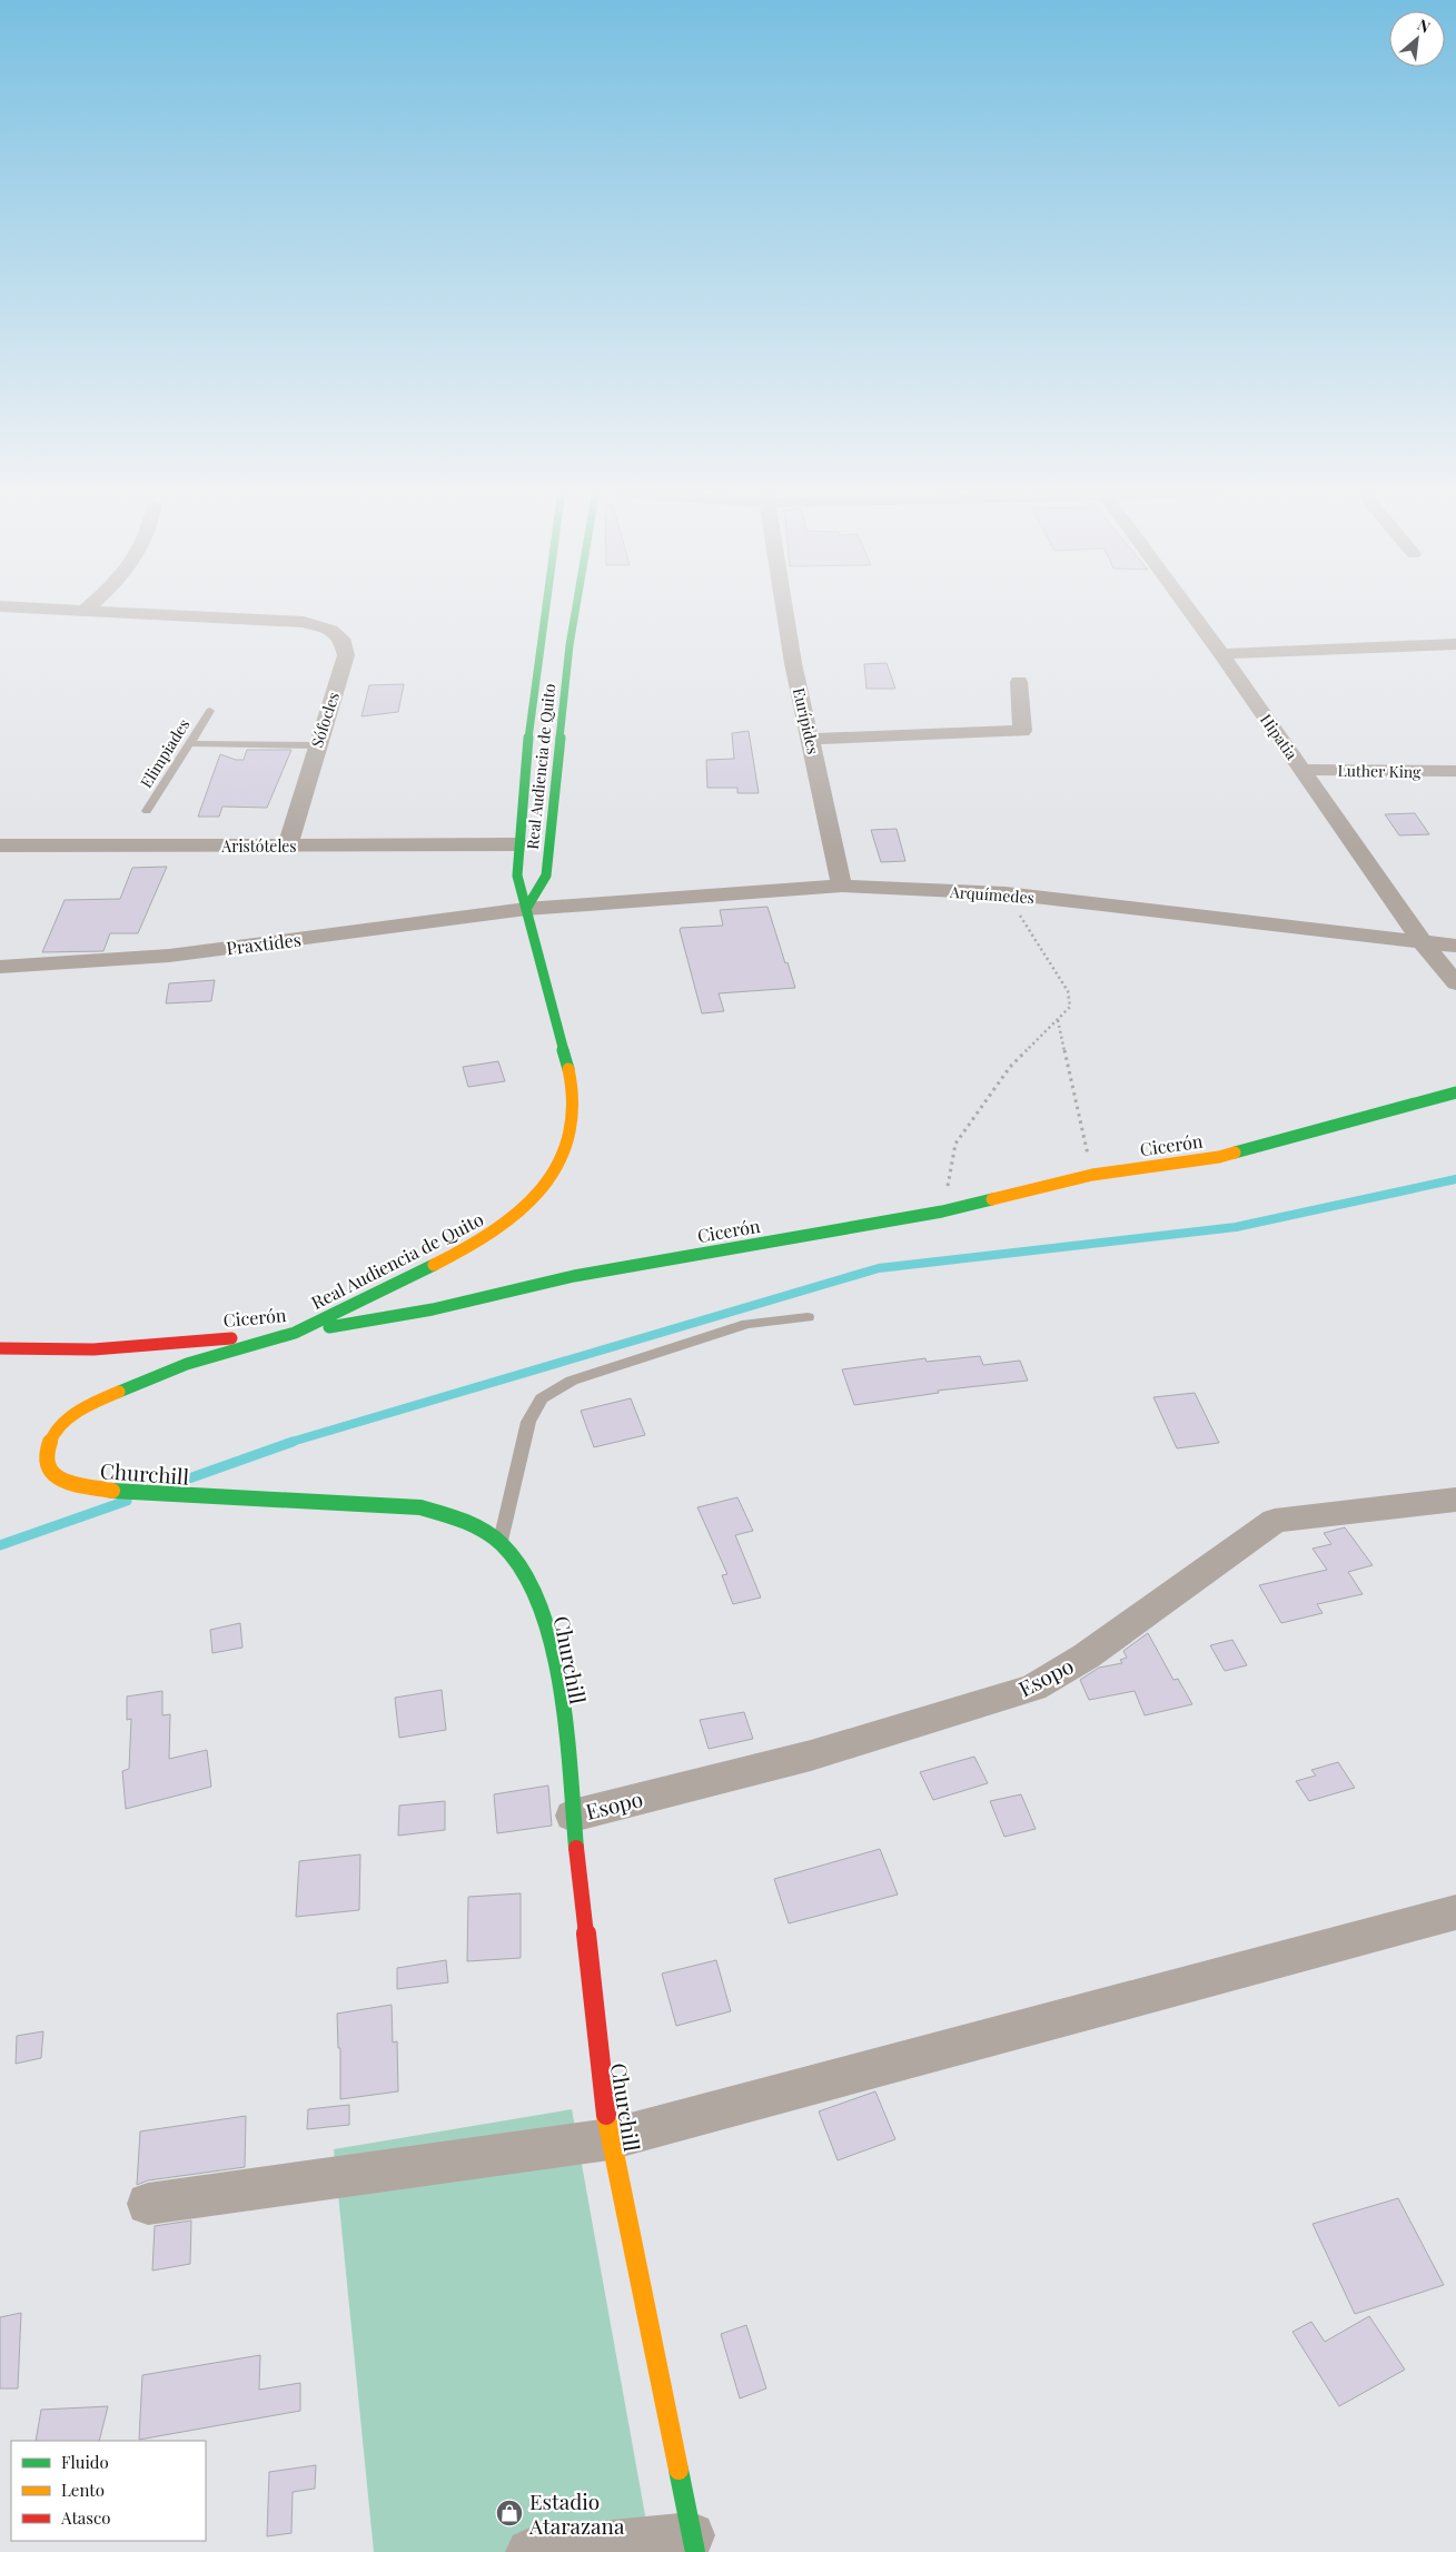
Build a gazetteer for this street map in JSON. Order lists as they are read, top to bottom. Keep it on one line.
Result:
{"streets":{"main road":["Real Audiencia de Quito","Cicerón","Churchill"],"street":["Sófocles","Eurípides","Hipatia","Luther King","Aristóteles","Arquímedes","Praxtides","Esopo"],"lane":["Elimpiades"]},"crossings":[["Sófocles","Aristóteles"],["Eurípides","Arquímedes"],["Hipatia","Luther King"],["Hipatia","Arquímedes"],["Real Audiencia de Quito","Aristóteles"],["Real Audiencia de Quito","Arquímedes"],["Real Audiencia de Quito","Praxtides"],["Real Audiencia de Quito","Cicerón"],["Real Audiencia de Quito","Churchill"],["Arquímedes","Praxtides"],["Cicerón","Churchill"],["Churchill","Esopo"]],"places":{"shop":["Estadio Atarazana"]},"legend":["Fluido","Lento","Atasco"],"north":"top right"}
